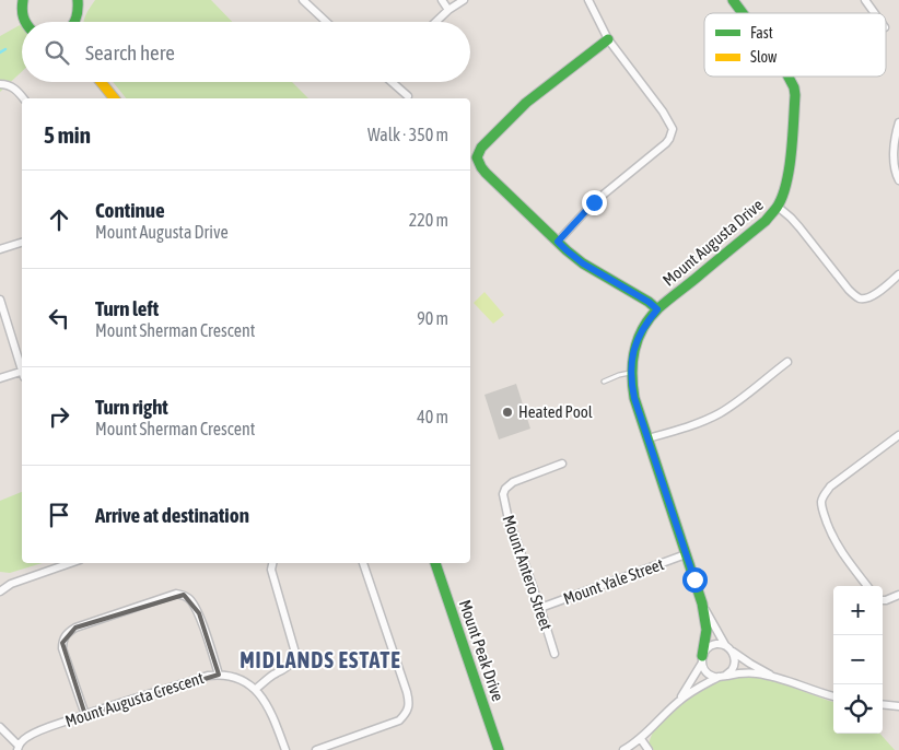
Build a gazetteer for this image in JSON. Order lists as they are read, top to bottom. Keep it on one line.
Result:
{"streets":{"street":["Mount Augusta Drive","Mount Antero Street","Mount Yale Street","Mount Peak Drive","Mount Augusta Crescent"]},"crossings":[["Mount Augusta Drive","Mount Yale Street"],["Mount Antero Street","Mount Yale Street"]],"districts":["MIDLANDS ESTATE"],"places":["Heated Pool"],"legend":["Fast","Slow"],"page":{"search":"Search here","heading":["5 min","Walk · 350 m"],"list":[["Continue","Mount Augusta Drive","220 m"],["Turn left","Mount Sherman Crescent","90 m"],["Turn right","Mount Sherman Crescent","40 m"],"Arrive at destination"],"map_buttons":["+","−"]}}
